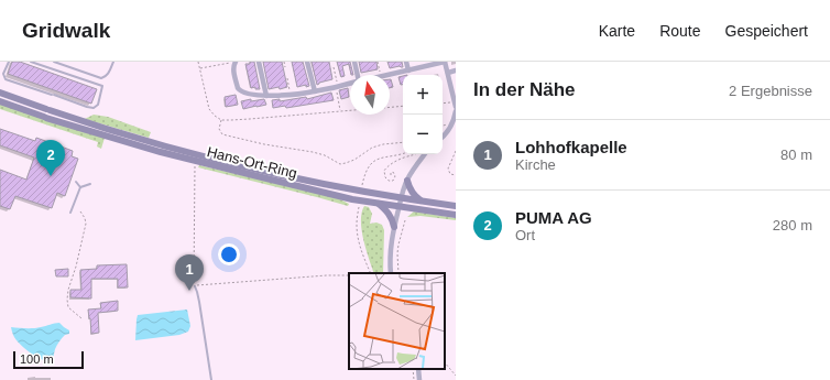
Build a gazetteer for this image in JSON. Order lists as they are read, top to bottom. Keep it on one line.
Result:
{"streets":{"main road":["Hans-Ort-Ring"]},"scale_bar":"100 m","north":"top","page":{"header":"Gridwalk","nav":["Karte","Route","Gespeichert"],"heading":["In der Nähe","2 Ergebnisse"],"map_buttons":["+","−"],"list":[{"mark":"1","name":"Lohhofkapelle","note":"Kirche","value":"80 m"},{"mark":"2","name":"PUMA AG","note":"Ort","value":"280 m"}],"pins":["2","1"],"scale":"100 m"}}
